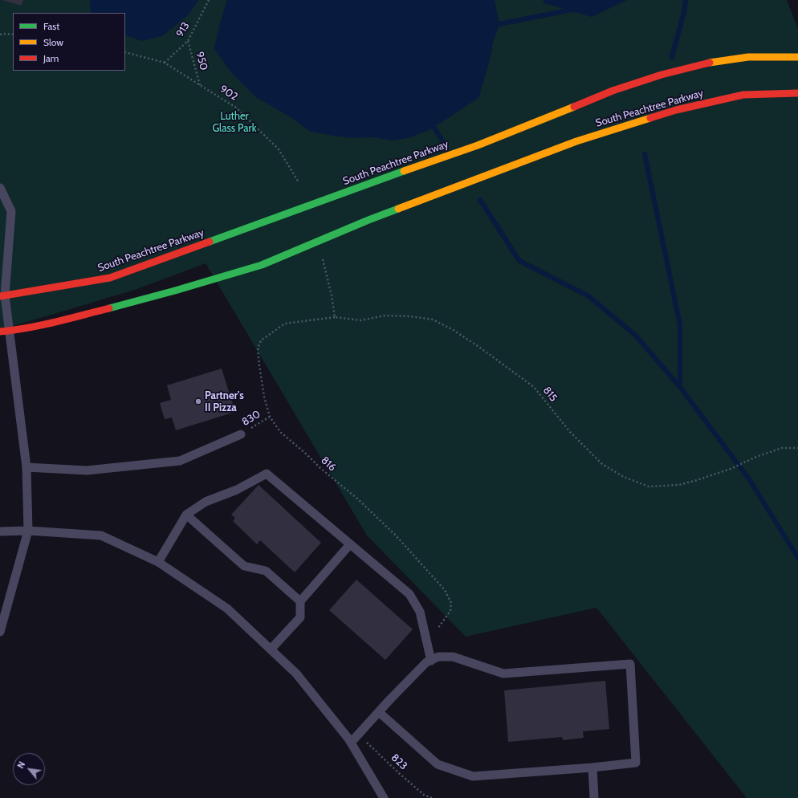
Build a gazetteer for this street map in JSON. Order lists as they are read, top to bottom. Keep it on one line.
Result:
{"streets":{"main road":["South Peachtree Parkway"],"path":["913","950","902","815","830","816","823"]},"crossings":[["913","950"],["913","902"],["950","902"],["815","816"],["830","816"]],"parks":["Luther Glass Park"],"places":["Partner's II Pizza"],"legend":["Fast","Slow","Jam"],"north":"top left"}
